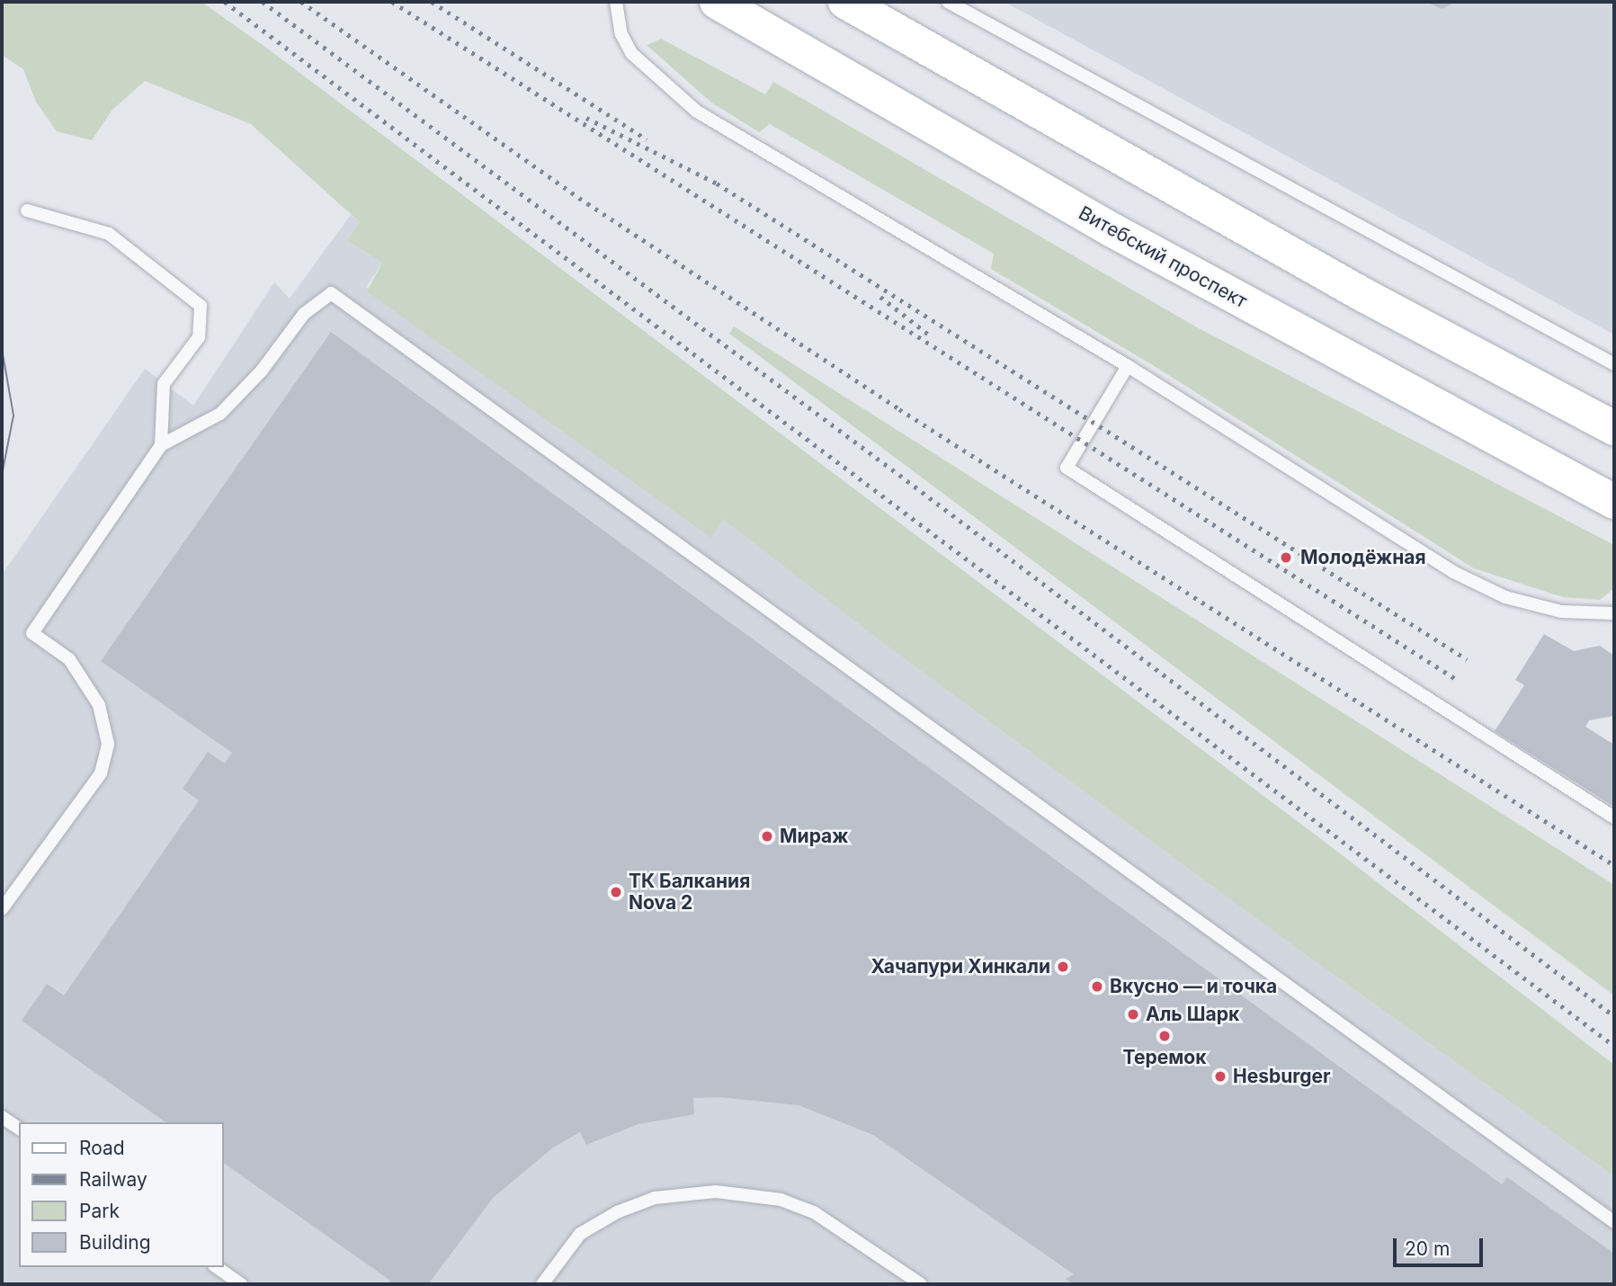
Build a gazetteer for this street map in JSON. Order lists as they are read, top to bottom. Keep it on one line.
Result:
{"streets":{"main road":["Витебский проспект"]},"places":["Молодёжная","Мираж","ТК Балкания Nova 2","Хачапури Хинкали","Вкусно — и точка","Аль Шарк","Теремок","Hesburger"],"legend":["Road","Railway","Park","Building"],"scale_bar":"20 m"}
